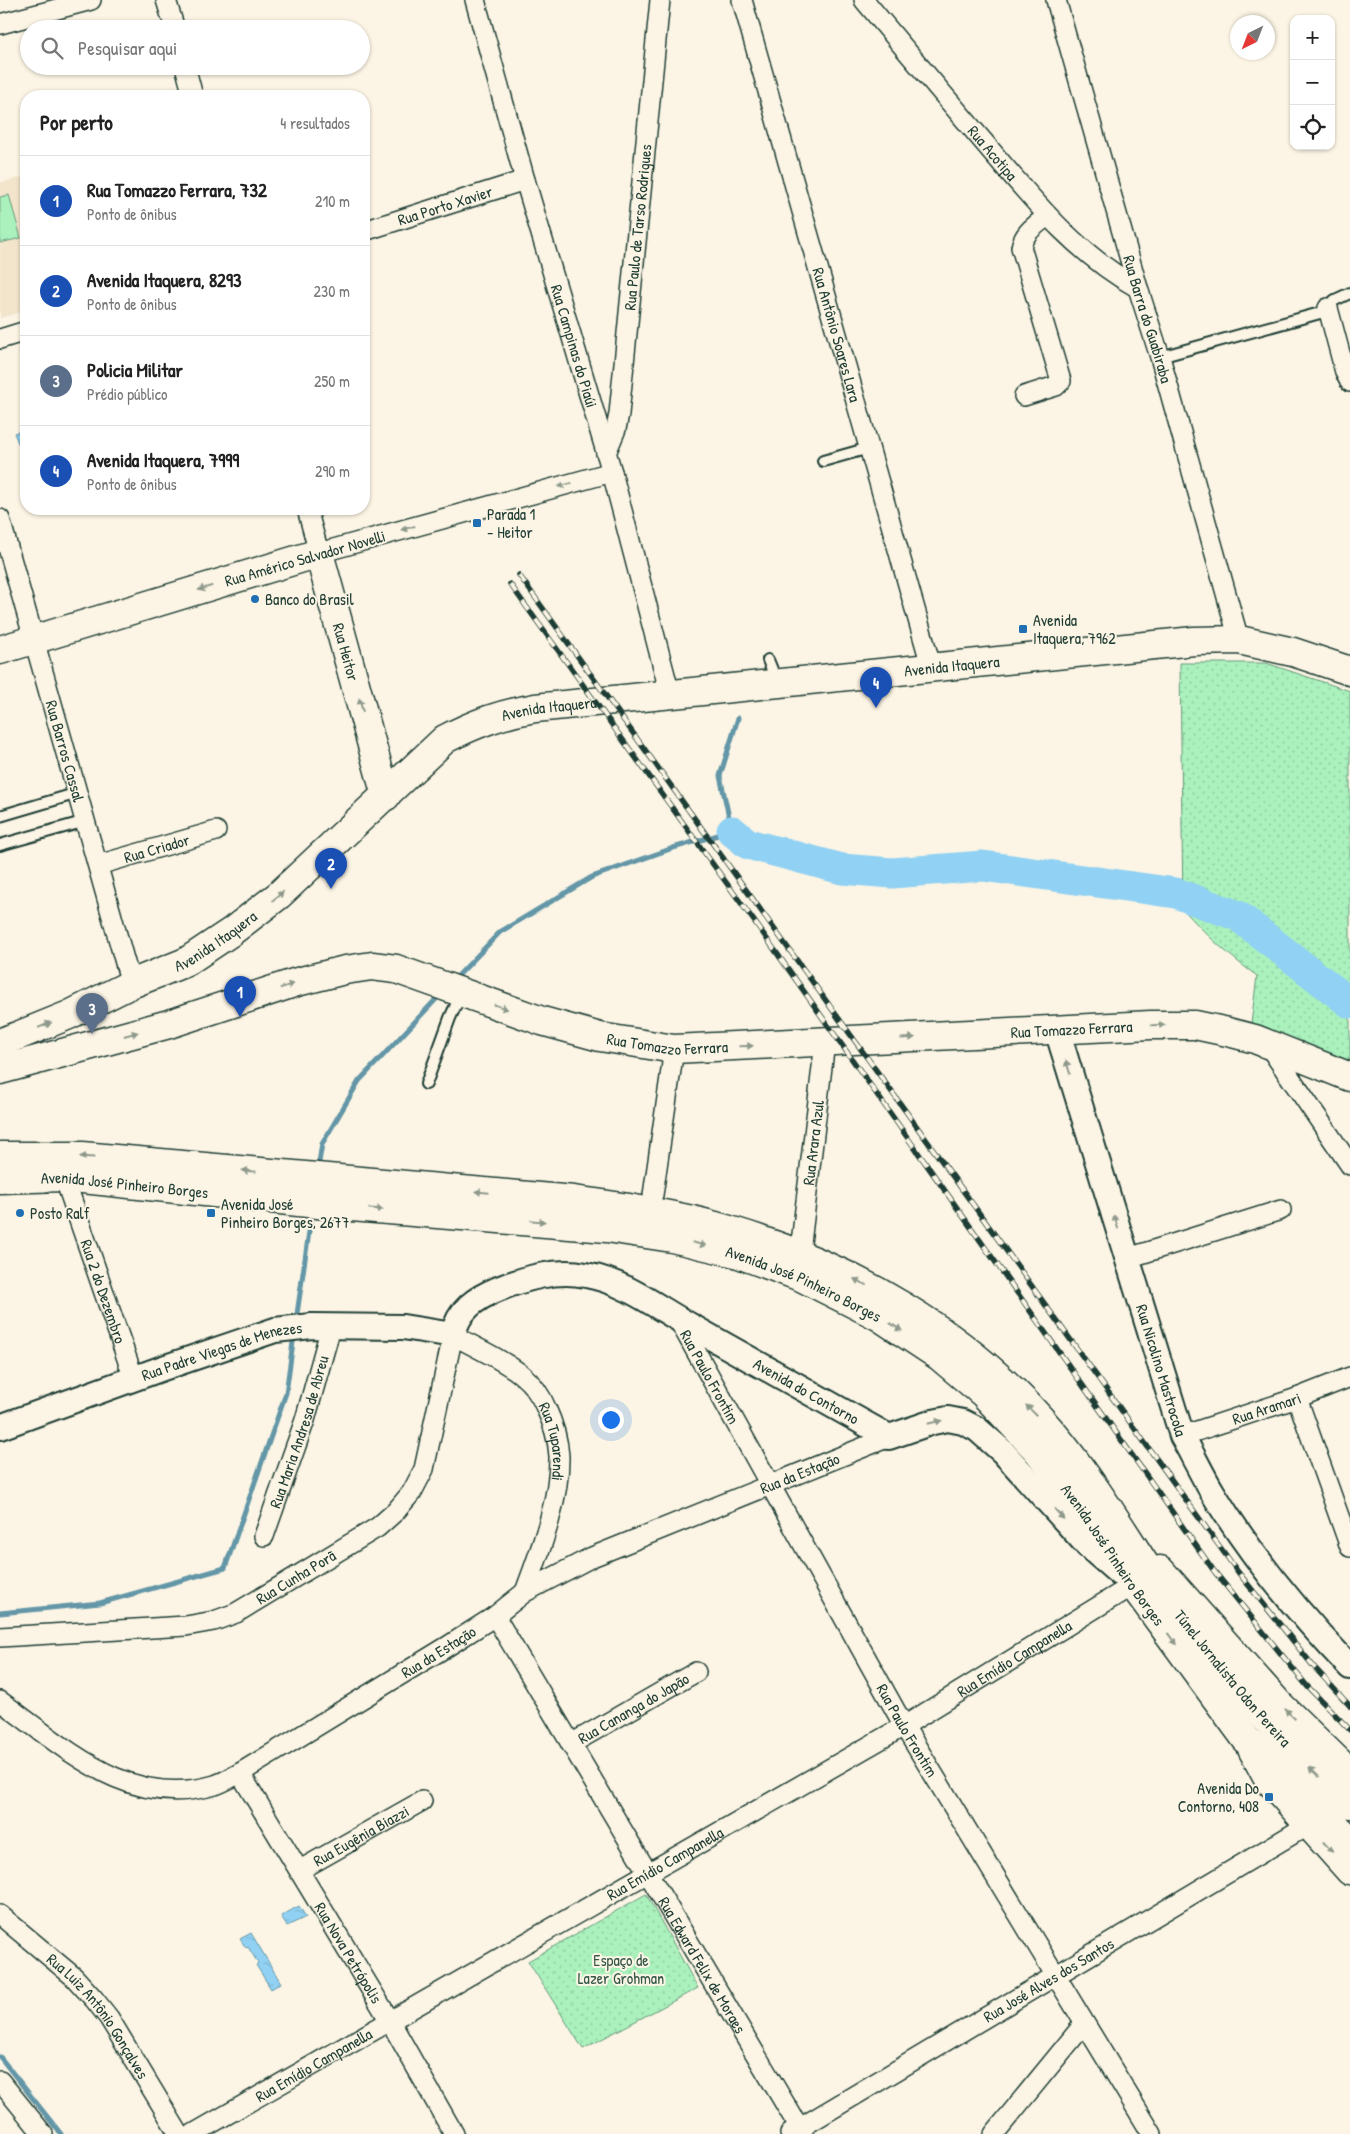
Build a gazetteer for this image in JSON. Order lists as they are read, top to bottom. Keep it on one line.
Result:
{"streets":{"main road":["Rua Américo Salvador Novelli","Rua Heitor","Avenida Itaquera","Rua Tomazzo Ferrara","Avenida José Pinheiro Borges","Túnel Jornalista Odon Pereira"],"street":["Rua Acotipa","Rua Porto Xavier","Rua Paulo de Tarso Rodrigues","Rua Barra do Guabiraba","Rua Antônio Soares Lara","Rua Campinas do Piaúi","Rua Barros Cassal","Rua Criador","Rua Arara Azul","Rua 2 do Dezembro","Rua Padre Viegas de Menezes","Rua Nicolino Mastrocola","Rua Paulo Frontim","Avenida do Contorno","Rua Aramari","Rua Maria Andresa de Abreu","Rua Tuparendi","Rua da Estação","Rua Cunha Porã","Rua Emídio Campanella","Rua Cananga do Japão","Rua Eugênia Biazzi","Rua Nova Petrópolis","Rua Edward Felix de Moraes","Rua José Alves dos Santos","Rua Luiz Antônio Gonçalves"]},"crossings":[["Rua Acotipa","Rua Barra do Guabiraba"],["Rua Porto Xavier","Rua Campinas do Piaúi"],["Rua Paulo de Tarso Rodrigues","Rua Campinas do Piaúi"],["Rua Barra do Guabiraba","Avenida Itaquera"],["Rua Antônio Soares Lara","Avenida Itaquera"],["Rua Campinas do Piaúi","Rua Américo Salvador Novelli"],["Rua Campinas do Piaúi","Avenida Itaquera"],["Rua Américo Salvador Novelli","Rua Heitor"],["Rua Américo Salvador Novelli","Rua Barros Cassal"],["Rua Heitor","Avenida Itaquera"],["Avenida Itaquera","Rua Barros Cassal"],["Rua Barros Cassal","Rua Criador"],["Rua Tomazzo Ferrara","Rua Arara Azul"],["Rua Tomazzo Ferrara","Rua Nicolino Mastrocola"],["Avenida José Pinheiro Borges","Rua 2 do Dezembro"],["Avenida José Pinheiro Borges","Rua Emídio Campanella"],["Avenida José Pinheiro Borges","Túnel Jornalista Odon Pereira"],["Avenida José Pinheiro Borges","Rua José Alves dos Santos"],["Rua 2 do Dezembro","Rua Padre Viegas de Menezes"],["Rua Padre Viegas de Menezes","Avenida do Contorno"],["Rua Padre Viegas de Menezes","Rua Maria Andresa de Abreu"],["Rua Padre Viegas de Menezes","Rua Tuparendi"],["Rua Padre Viegas de Menezes","Rua Cunha Porã"],["Rua Nicolino Mastrocola","Rua Aramari"],["Rua Paulo Frontim","Avenida do Contorno"],["Rua Paulo Frontim","Rua da Estação"],["Rua Paulo Frontim","Rua Emídio Campanella"],["Rua Paulo Frontim","Rua José Alves dos Santos"],["Avenida do Contorno","Rua Tuparendi"],["Avenida do Contorno","Rua da Estação"],["Avenida do Contorno","Rua Cunha Porã"],["Rua Tuparendi","Rua da Estação"],["Rua Tuparendi","Rua Cunha Porã"],["Rua da Estação","Rua Nova Petrópolis"],["Rua da Estação","Rua Edward Felix de Moraes"],["Rua Emídio Campanella","Rua Nova Petrópolis"],["Rua Emídio Campanella","Rua Edward Felix de Moraes"],["Rua Cananga do Japão","Rua Edward Felix de Moraes"],["Rua Eugênia Biazzi","Rua Nova Petrópolis"],["Rua Edward Felix de Moraes","Rua José Alves dos Santos"]],"one_way":["Rua Américo Salvador Novelli","Rua Heitor","Rua Tomazzo Ferrara"],"parks":["Espaço de Lazer Grohman"],"places":{"transit":["Parada 1 - Heitor","Avenida Itaquera, 7962","Avenida José Pinheiro Borges, 2677","Avenida Do Contorno, 408"],"other":["Banco do Brasil","Posto Ralf"]},"north":"bottom left","page":{"map_buttons":["+","−"],"search":"Pesquisar aqui","heading":["Por perto","4 resultados"],"list":[{"mark":"1","name":"Rua Tomazzo Ferrara, 732","note":"Ponto de ônibus","value":"210 m"},{"mark":"2","name":"Avenida Itaquera, 8293","note":"Ponto de ônibus","value":"230 m"},{"mark":"3","name":"Policia Militar","note":"Prédio público","value":"250 m"},{"mark":"4","name":"Avenida Itaquera, 7999","note":"Ponto de ônibus","value":"290 m"}],"pins":["4","2","1","3"]}}
